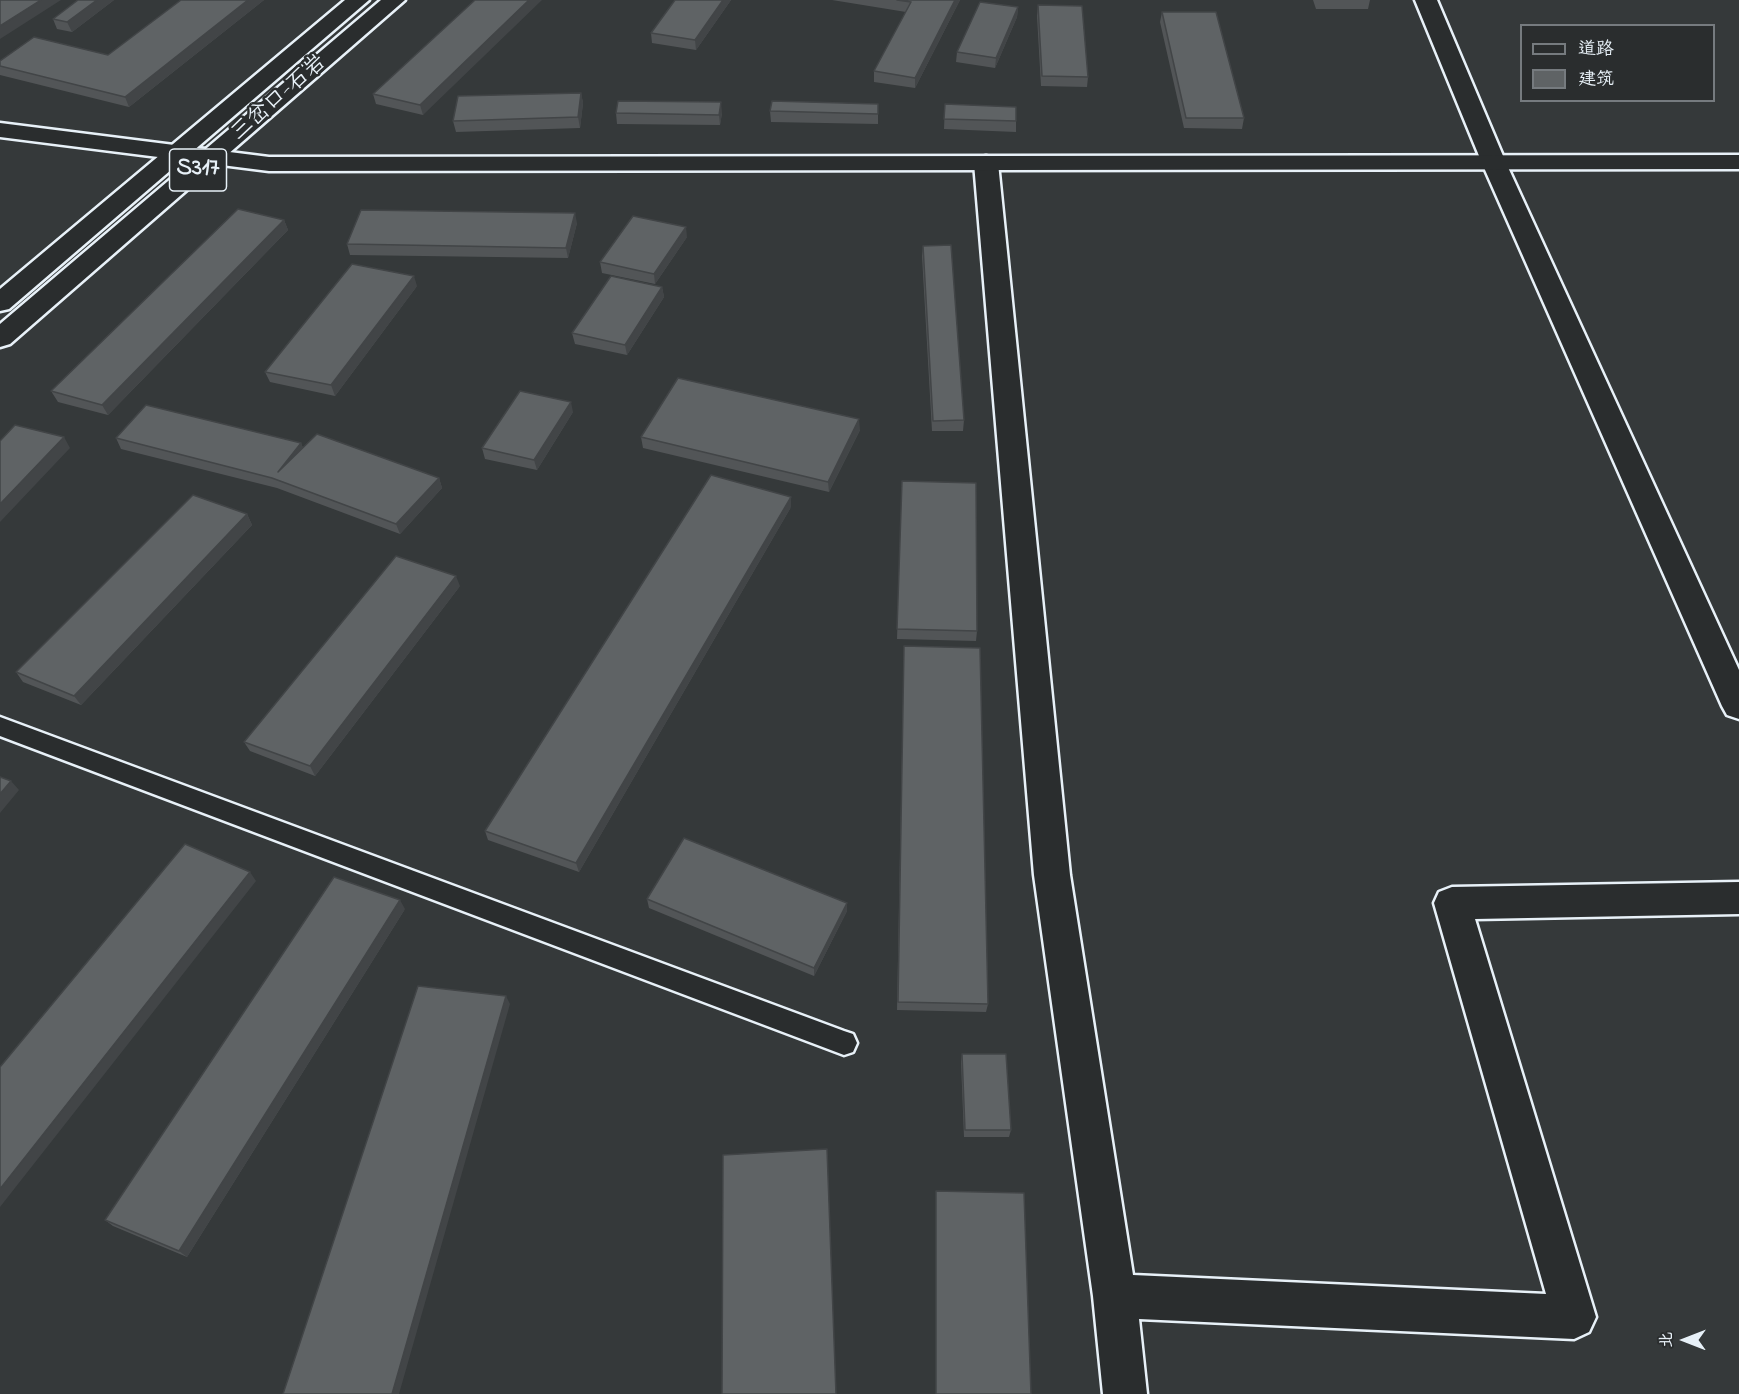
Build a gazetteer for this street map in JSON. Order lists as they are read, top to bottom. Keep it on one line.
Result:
{"streets":{"main road":["三岔口-石岩","S317"]},"legend":["道路","建筑"],"north":"left"}
